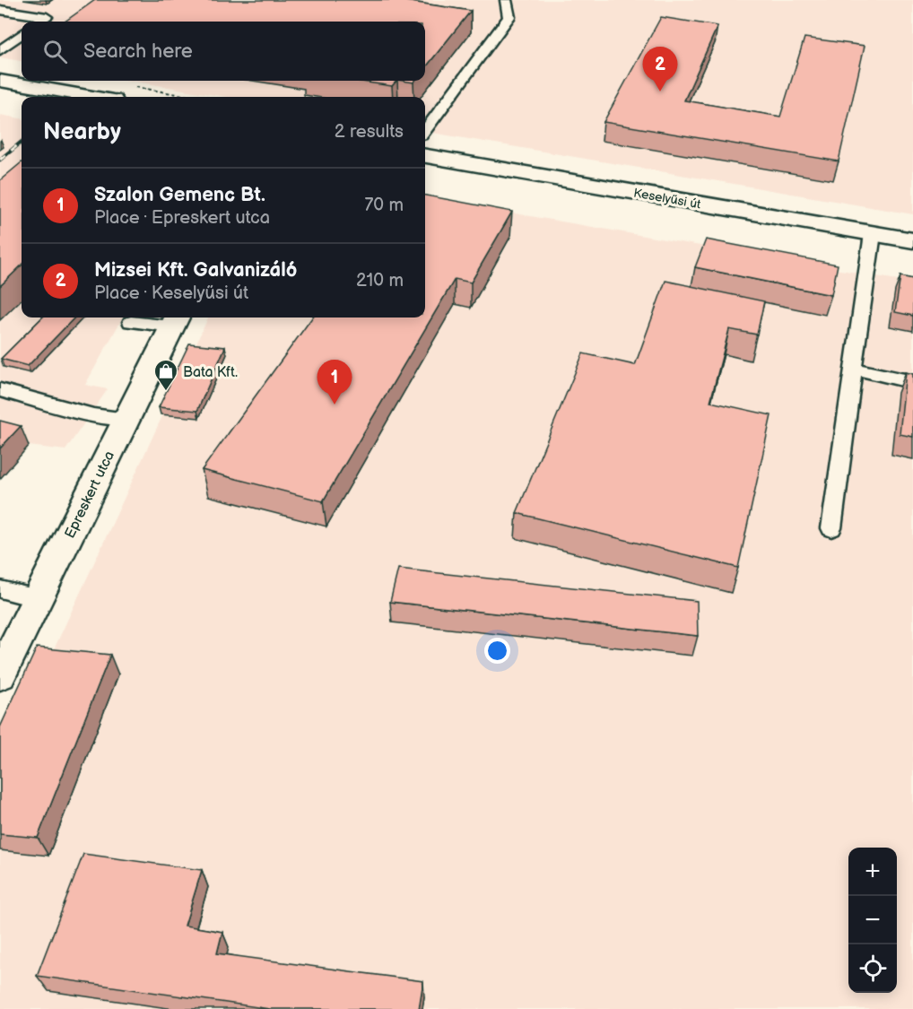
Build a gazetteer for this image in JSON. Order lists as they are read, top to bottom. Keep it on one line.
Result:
{"streets":{"street":["Keselyűsi út","Epreskert utca"]},"places":{"shop":["Bata Kft."]},"page":{"search":"Search here","pins":["2","1"],"heading":["Nearby","2 results"],"list":[{"mark":"1","name":"Szalon Gemenc Bt.","note":"Place · Epreskert utca","value":"70 m"},{"mark":"2","name":"Mizsei Kft. Galvanizáló","note":"Place · Keselyűsi út","value":"210 m"}],"map_buttons":["+","−"]}}
